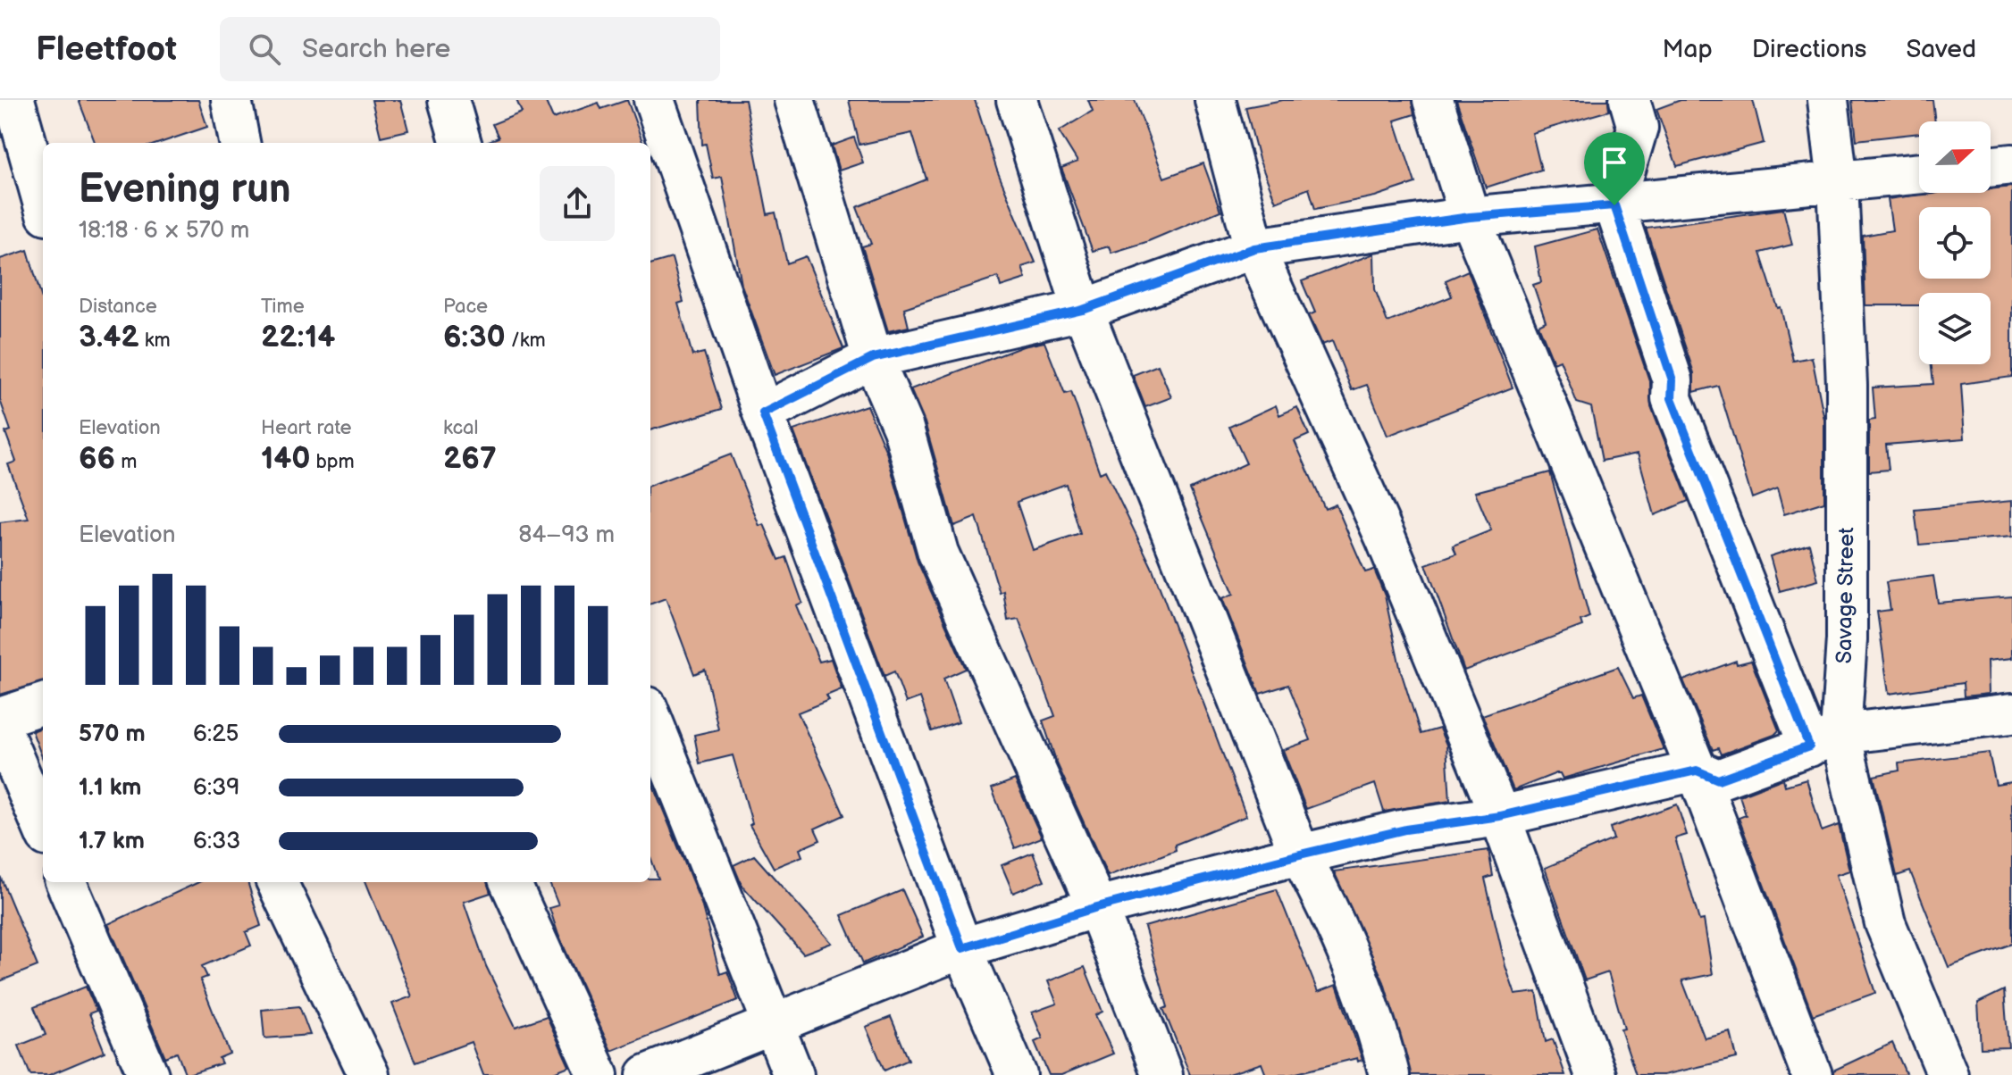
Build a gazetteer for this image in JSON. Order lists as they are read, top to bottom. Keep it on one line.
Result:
{"streets":{"street":["Savage Street"]},"north":"right","page":{"header":"Fleetfoot","search":"Search here","nav":["Map","Directions","Saved"],"heading":["Evening run","18:18 · 6 × 570 m"],"stats":[["Distance","3.42 km"],["Time","22:14"],["Pace","6:30 /km"],["Elevation","66 m"],["Heart rate","140 bpm"],["kcal","267"]],"chart":["Elevation","84–93 m"],"list":[{"name":"570 m","note":"6:25"},{"name":"1.1 km","note":"6:39"},{"name":"1.7 km","note":"6:33"}]}}
